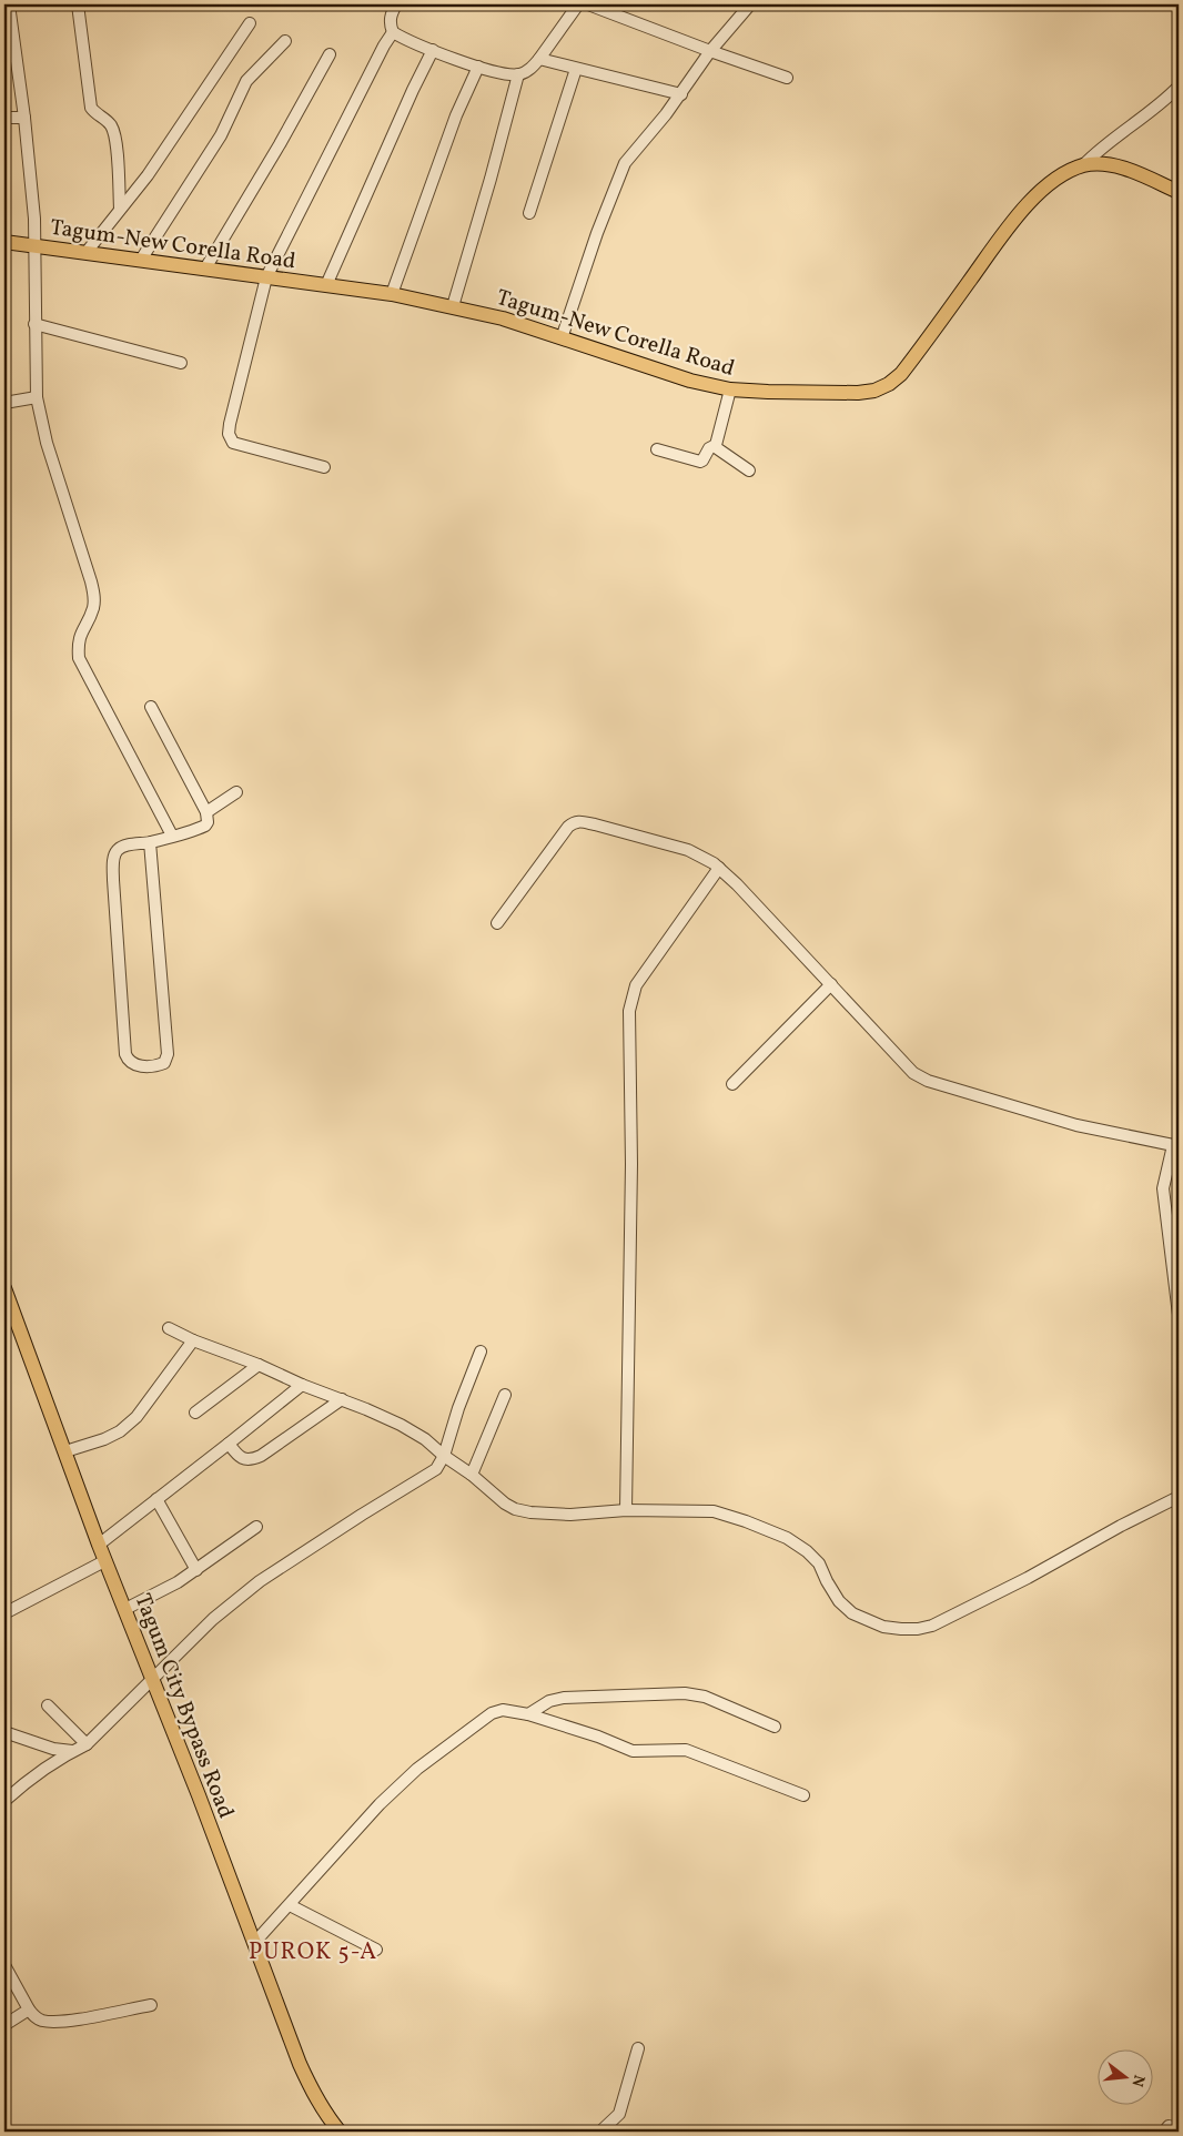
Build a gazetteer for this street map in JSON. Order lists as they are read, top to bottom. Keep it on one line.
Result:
{"streets":{"main road":["Tagum-New Corella Road","Tagum City Bypass Road"]},"districts":["PUROK 5-A"],"north":"right"}
